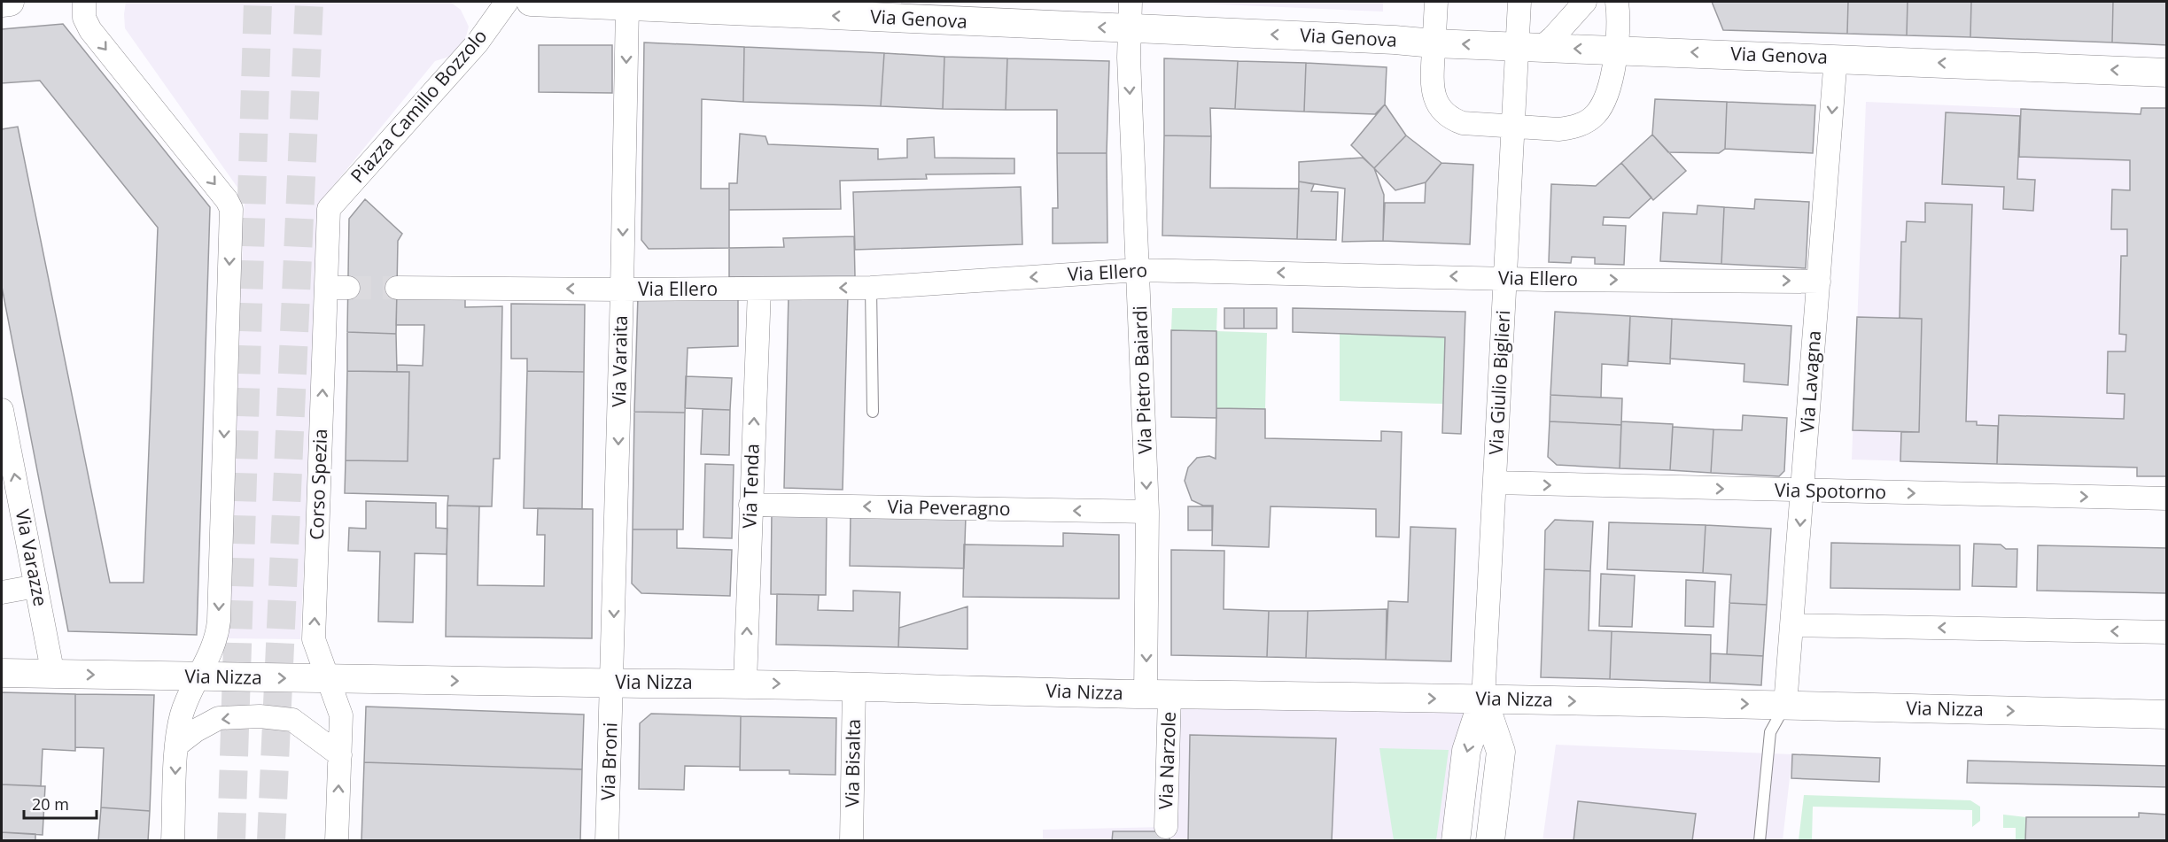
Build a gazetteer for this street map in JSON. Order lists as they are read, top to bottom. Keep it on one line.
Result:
{"streets":{"street":["Via Genova","Piazza Camillo Bozzolo","Via Ellero","Via Varaita","Via Pietro Baiardi","Via Lavagna","Via Giulio Biglieri","Corso Spezia","Via Tenda","Via Spotorno","Via Peveragno","Via Varazze","Via Nizza","Via Narzole","Via Broni","Via Bisalta"]},"crossings":[["Via Genova","Via Varaita"],["Via Genova","Via Pietro Baiardi"],["Via Genova","Via Lavagna"],["Via Genova","Via Giulio Biglieri"],["Piazza Camillo Bozzolo","Corso Spezia"],["Via Ellero","Via Varaita"],["Via Ellero","Via Pietro Baiardi"],["Via Ellero","Via Lavagna"],["Via Ellero","Via Giulio Biglieri"],["Via Ellero","Via Tenda"],["Via Varaita","Via Nizza"],["Via Varaita","Via Broni"],["Via Pietro Baiardi","Via Peveragno"],["Via Pietro Baiardi","Via Nizza"],["Via Pietro Baiardi","Via Narzole"],["Via Lavagna","Via Spotorno"],["Via Lavagna","Via Nizza"],["Via Giulio Biglieri","Via Spotorno"],["Via Giulio Biglieri","Via Nizza"],["Corso Spezia","Via Nizza"],["Via Tenda","Via Peveragno"],["Via Tenda","Via Nizza"],["Via Varazze","Via Nizza"],["Via Nizza","Via Narzole"],["Via Nizza","Via Broni"],["Via Nizza","Via Bisalta"]],"one_way":["Via Genova","Via Varaita","Via Pietro Baiardi","Via Lavagna","Via Tenda","Via Peveragno","Via Nizza"],"scale_bar":"20 m"}
